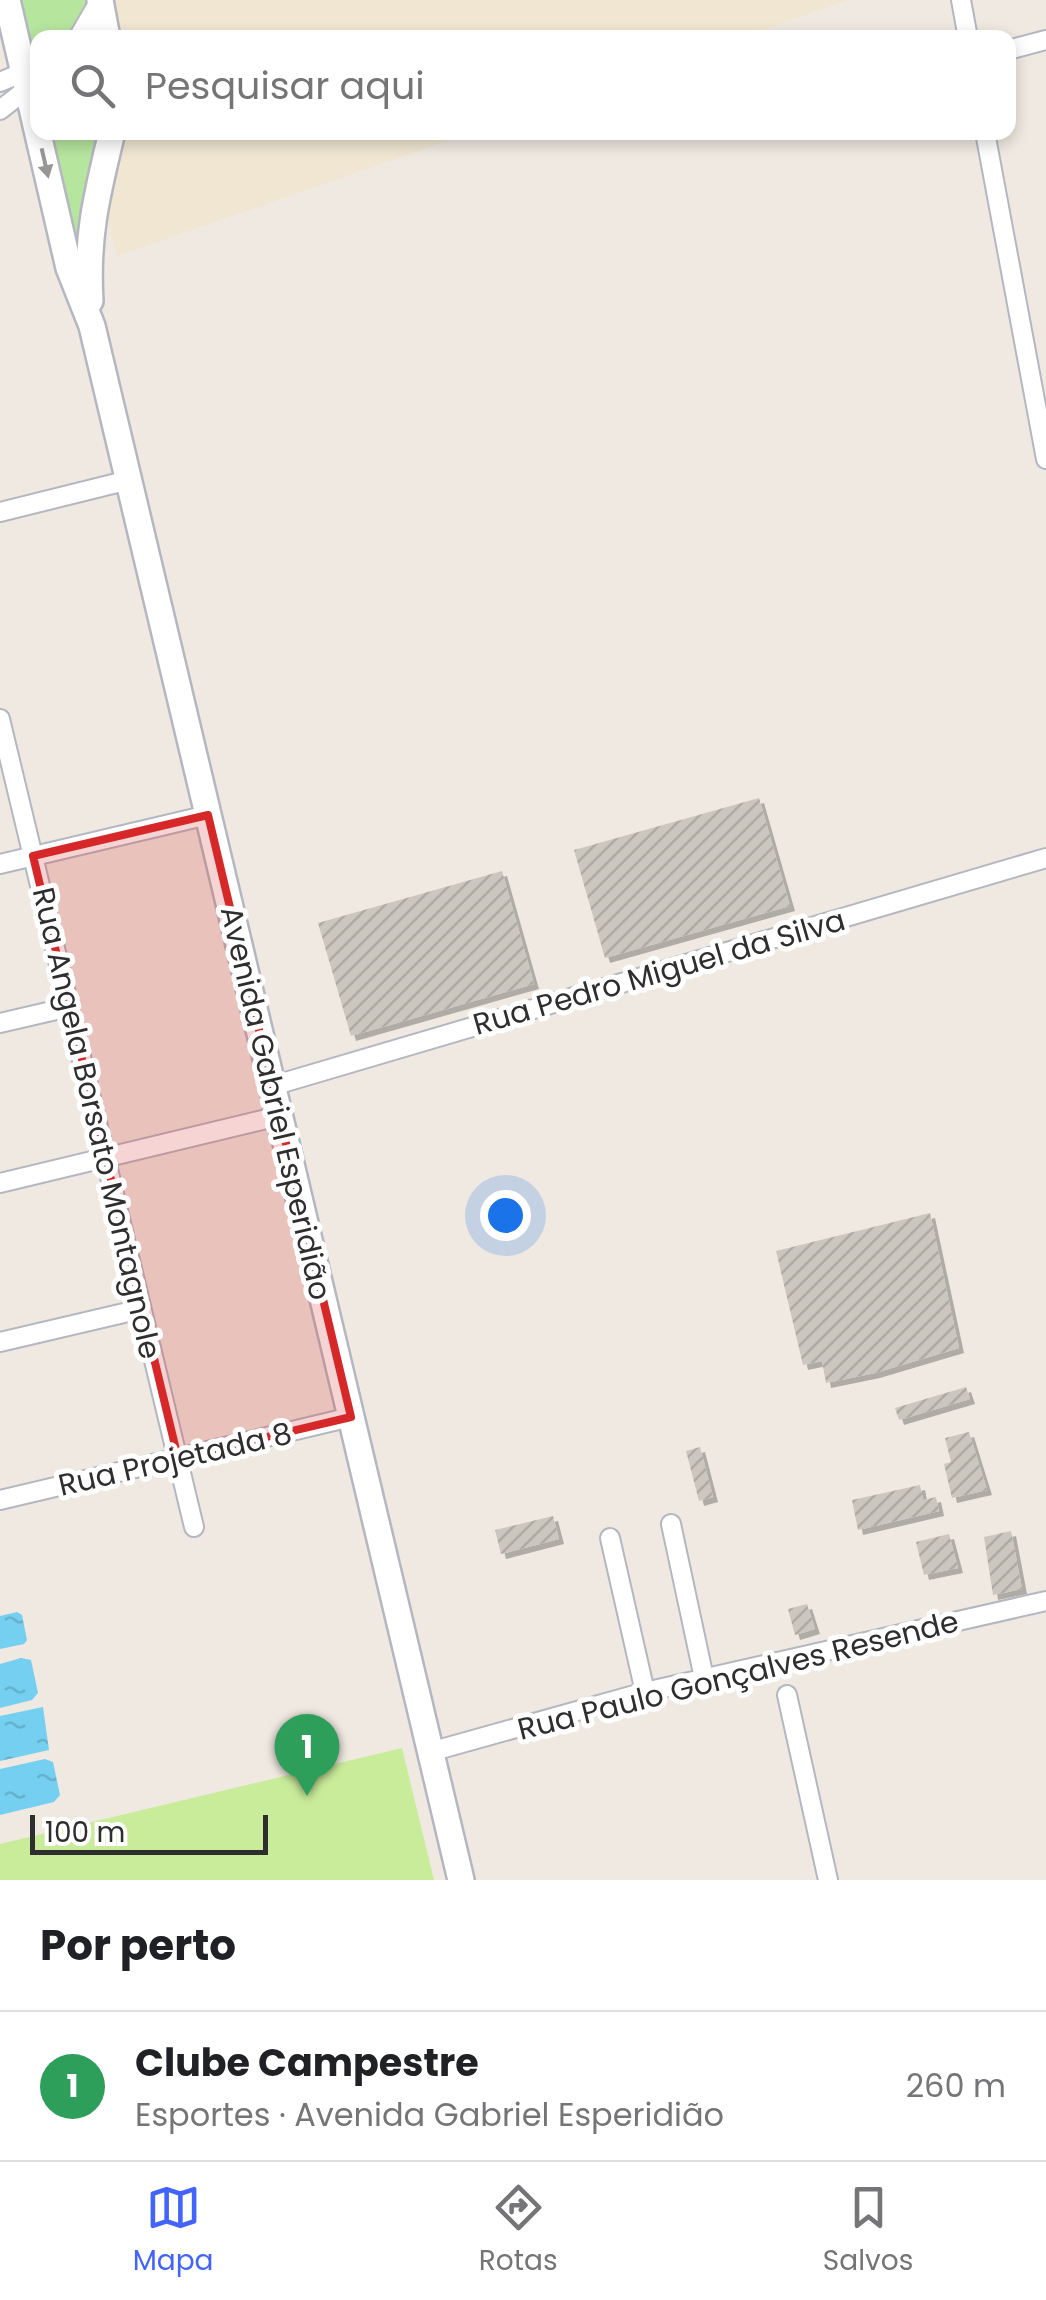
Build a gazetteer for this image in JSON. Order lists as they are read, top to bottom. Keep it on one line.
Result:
{"streets":{"main road":["Avenida Gabriel Esperidião"],"street":["Rua Pedro Miguel da Silva","Rua Angela Borsato Montagnole","Rua Projetada 8","Rua Paulo Gonçalves Resende"]},"crossings":[["Rua Pedro Miguel da Silva","Avenida Gabriel Esperidião"],["Avenida Gabriel Esperidião","Rua Projetada 8"],["Avenida Gabriel Esperidião","Rua Paulo Gonçalves Resende"],["Rua Angela Borsato Montagnole","Rua Projetada 8"]],"scale_bar":"100 m","page":{"search":"Pesquisar aqui","pins":"1","scale":"100 m","heading":"Por perto","list":[{"mark":"1","name":"Clube Campestre","note":"Esportes · Avenida Gabriel Esperidião","value":"260 m"}],"nav":["Mapa","Rotas","Salvos"]}}
